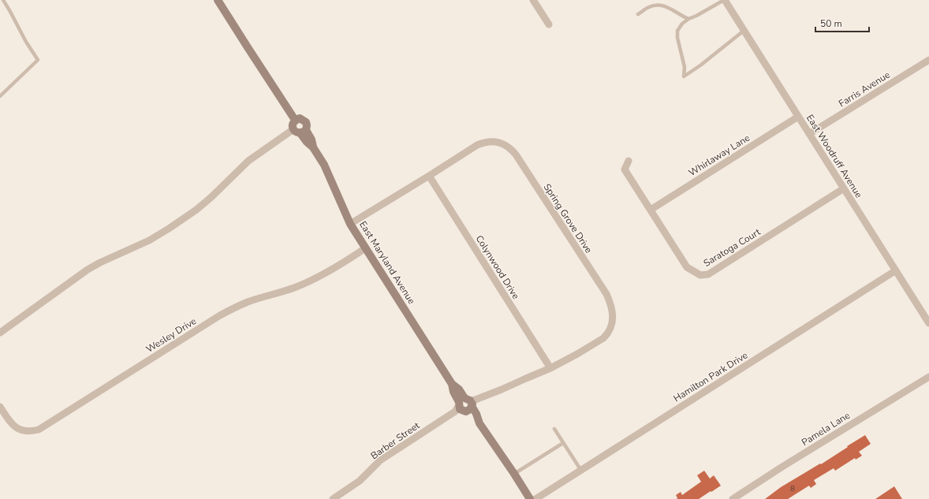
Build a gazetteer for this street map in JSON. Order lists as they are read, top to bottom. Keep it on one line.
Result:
{"streets":{"street":["Farris Avenue","Whirlaway Lane","East Woodruff Avenue","Spring Grove Drive","Saratoga Court","East Maryland Avenue","Colynwood Drive","Wesley Drive","Hamilton Park Drive","Pamela Lane","Barber Street"]},"crossings":[["Farris Avenue","East Woodruff Avenue"],["Whirlaway Lane","East Woodruff Avenue"],["Whirlaway Lane","Saratoga Court"],["East Woodruff Avenue","Saratoga Court"],["East Woodruff Avenue","Hamilton Park Drive"],["Spring Grove Drive","East Maryland Avenue"],["Spring Grove Drive","Colynwood Drive"],["Spring Grove Drive","Barber Street"],["East Maryland Avenue","Wesley Drive"],["East Maryland Avenue","Barber Street"]],"house_numbers":["8"],"scale_bar":"50 m"}
